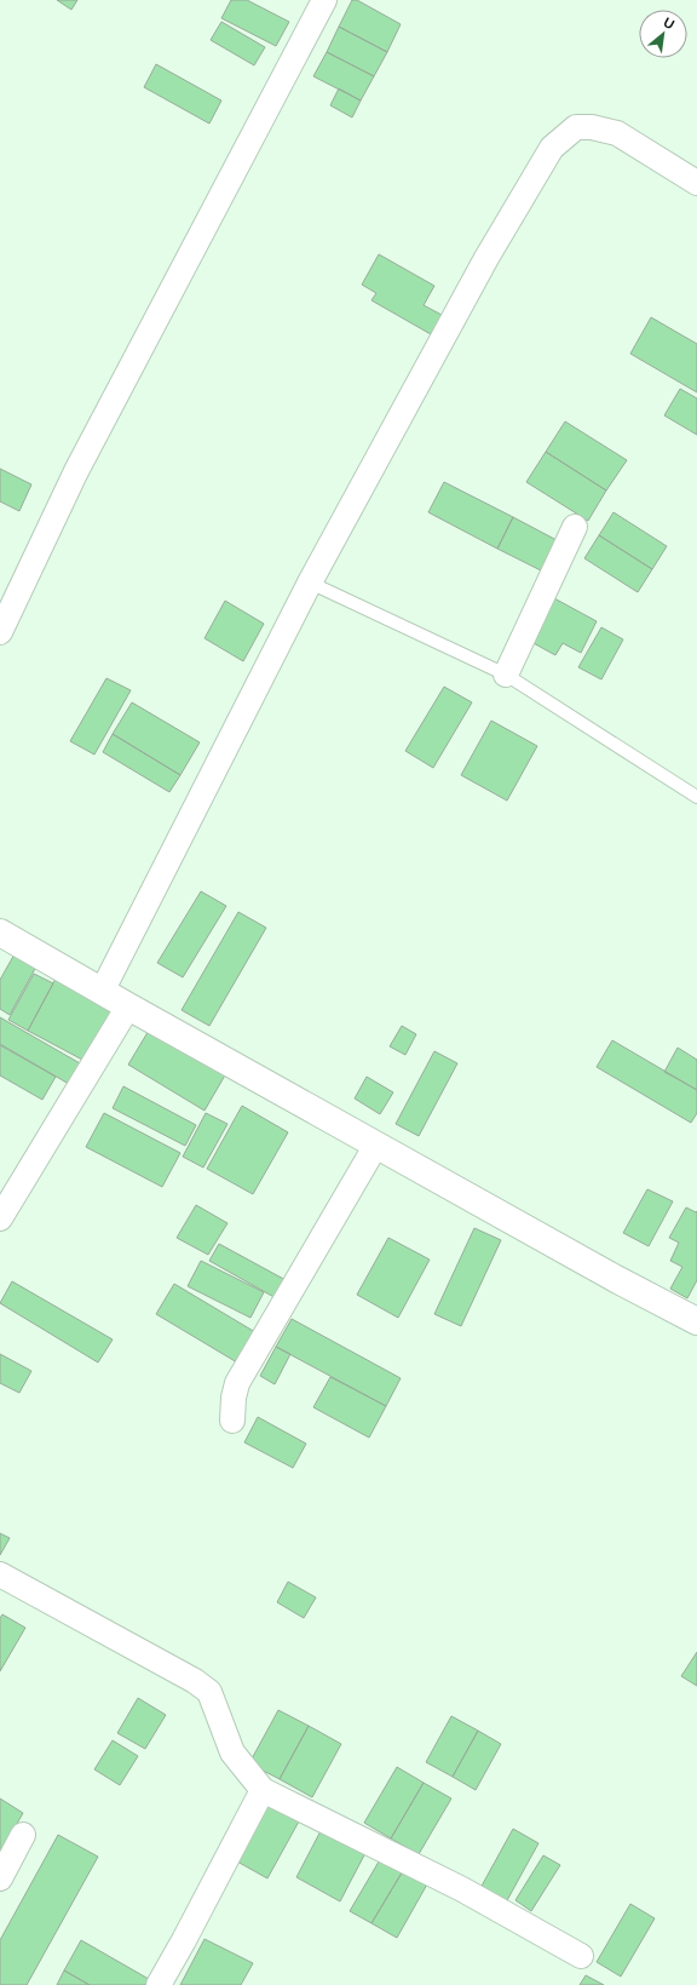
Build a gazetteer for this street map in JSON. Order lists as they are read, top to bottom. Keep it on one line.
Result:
{"north":"top right"}
